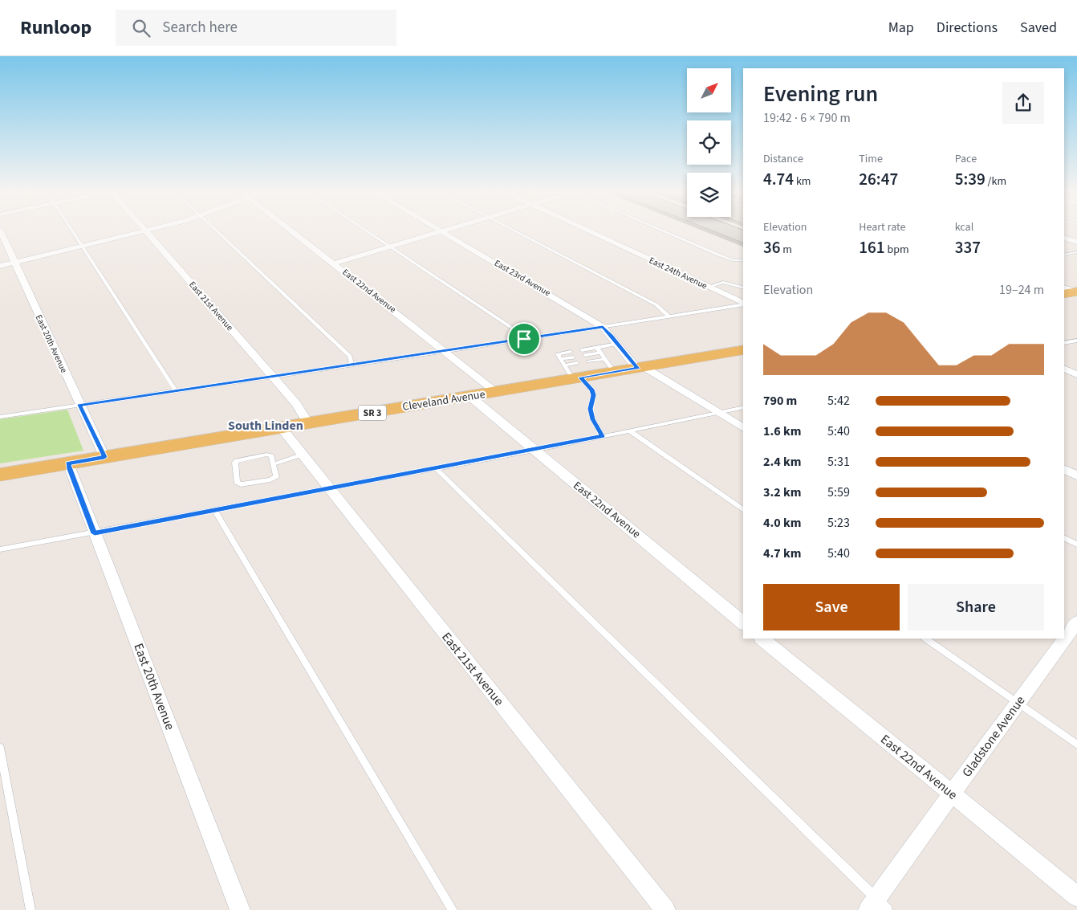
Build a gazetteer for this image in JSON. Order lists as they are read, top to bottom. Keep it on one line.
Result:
{"streets":{"main road":["Cleveland Avenue","SR 3"],"street":["East 24th Avenue","East 23rd Avenue","East 22nd Avenue","East 21st Avenue","East 20th Avenue","Gladstone Avenue"]},"crossings":[["East 23rd Avenue","Cleveland Avenue"],["East 22nd Avenue","Cleveland Avenue"],["East 22nd Avenue","Gladstone Avenue"],["East 21st Avenue","Cleveland Avenue"],["East 20th Avenue","Cleveland Avenue"]],"districts":["South Linden"],"north":"top right","page":{"header":"Runloop","search":"Search here","nav":["Map","Directions","Saved"],"heading":["Evening run","19:42 · 6 × 790 m"],"stats":[["Distance","4.74 km"],["Time","26:47"],["Pace","5:39 /km"],["Elevation","36 m"],["Heart rate","161 bpm"],["kcal","337"]],"chart":["Elevation","19–24 m"],"list":[{"name":"790 m","note":"5:42"},{"name":"1.6 km","note":"5:40"},{"name":"2.4 km","note":"5:31"},{"name":"3.2 km","note":"5:59"},{"name":"4.0 km","note":"5:23"},{"name":"4.7 km","note":"5:40"}],"buttons":["Save","Share"]}}
